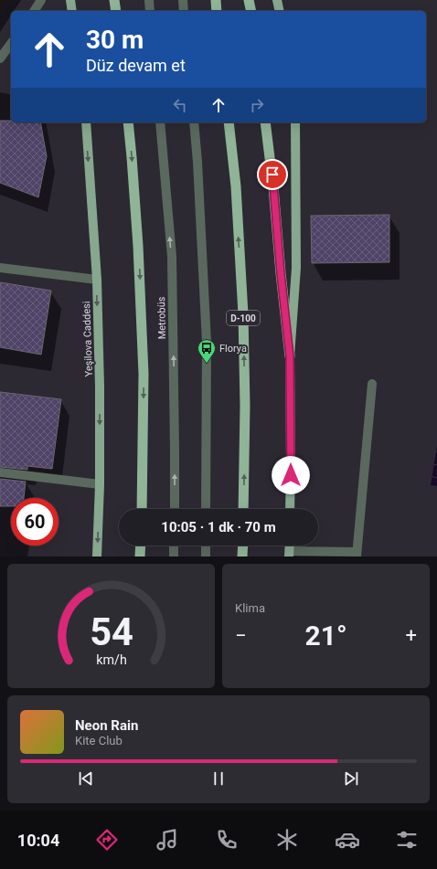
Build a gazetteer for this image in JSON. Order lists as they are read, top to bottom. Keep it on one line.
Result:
{"streets":{"highway":["D-100"],"main road":["Yeşilova Caddesi"],"street":["Metrobüs"]},"one_way":["Yeşilova Caddesi"],"places":{"bus stop":["Florya"]},"page":{"turn":["30 m","Düz devam et"],"limit":"60","trip":"10:05 · 1 dk · 70 m","tile":"Klima","heat":["−","21°","+"],"song":["Neon Rain","Kite Club"],"tabs":"10:04","gauge":["54","km/h"]}}
